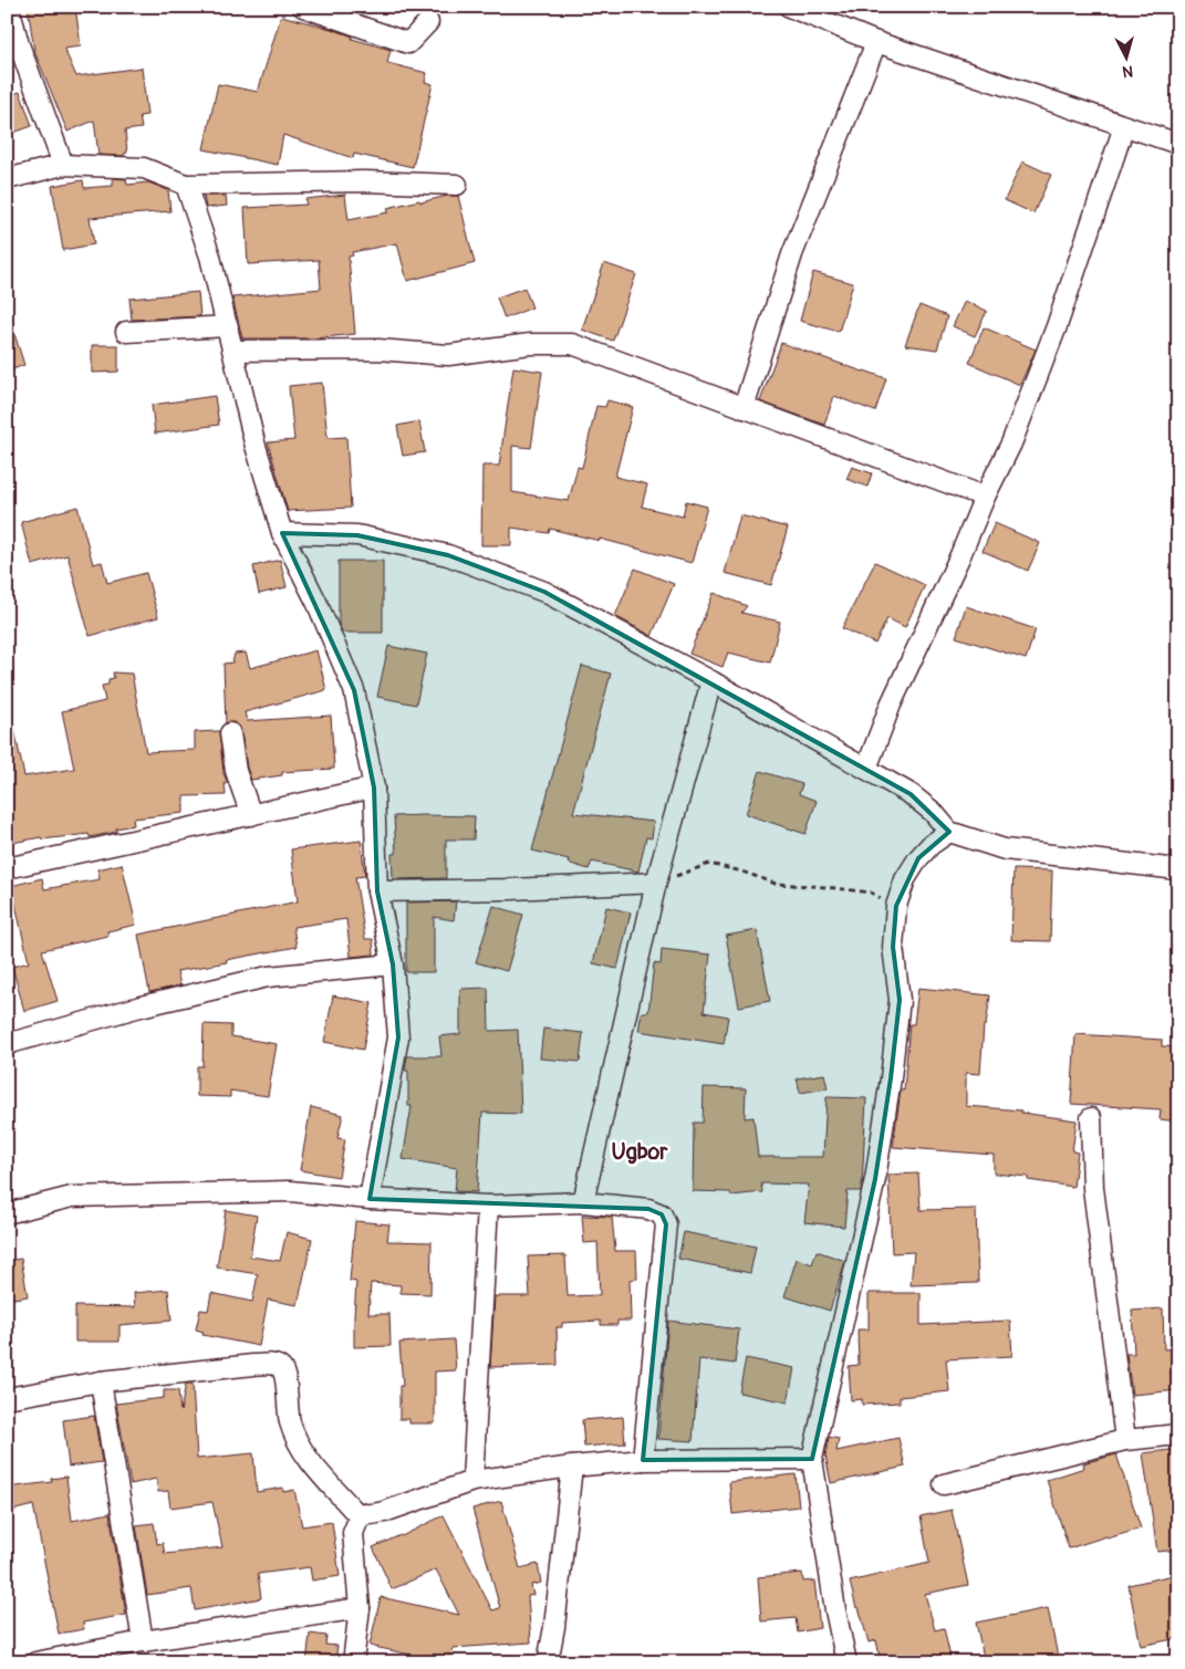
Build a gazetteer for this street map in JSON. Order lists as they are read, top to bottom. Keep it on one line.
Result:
{"districts":["Ugbor"],"north":"bottom"}
